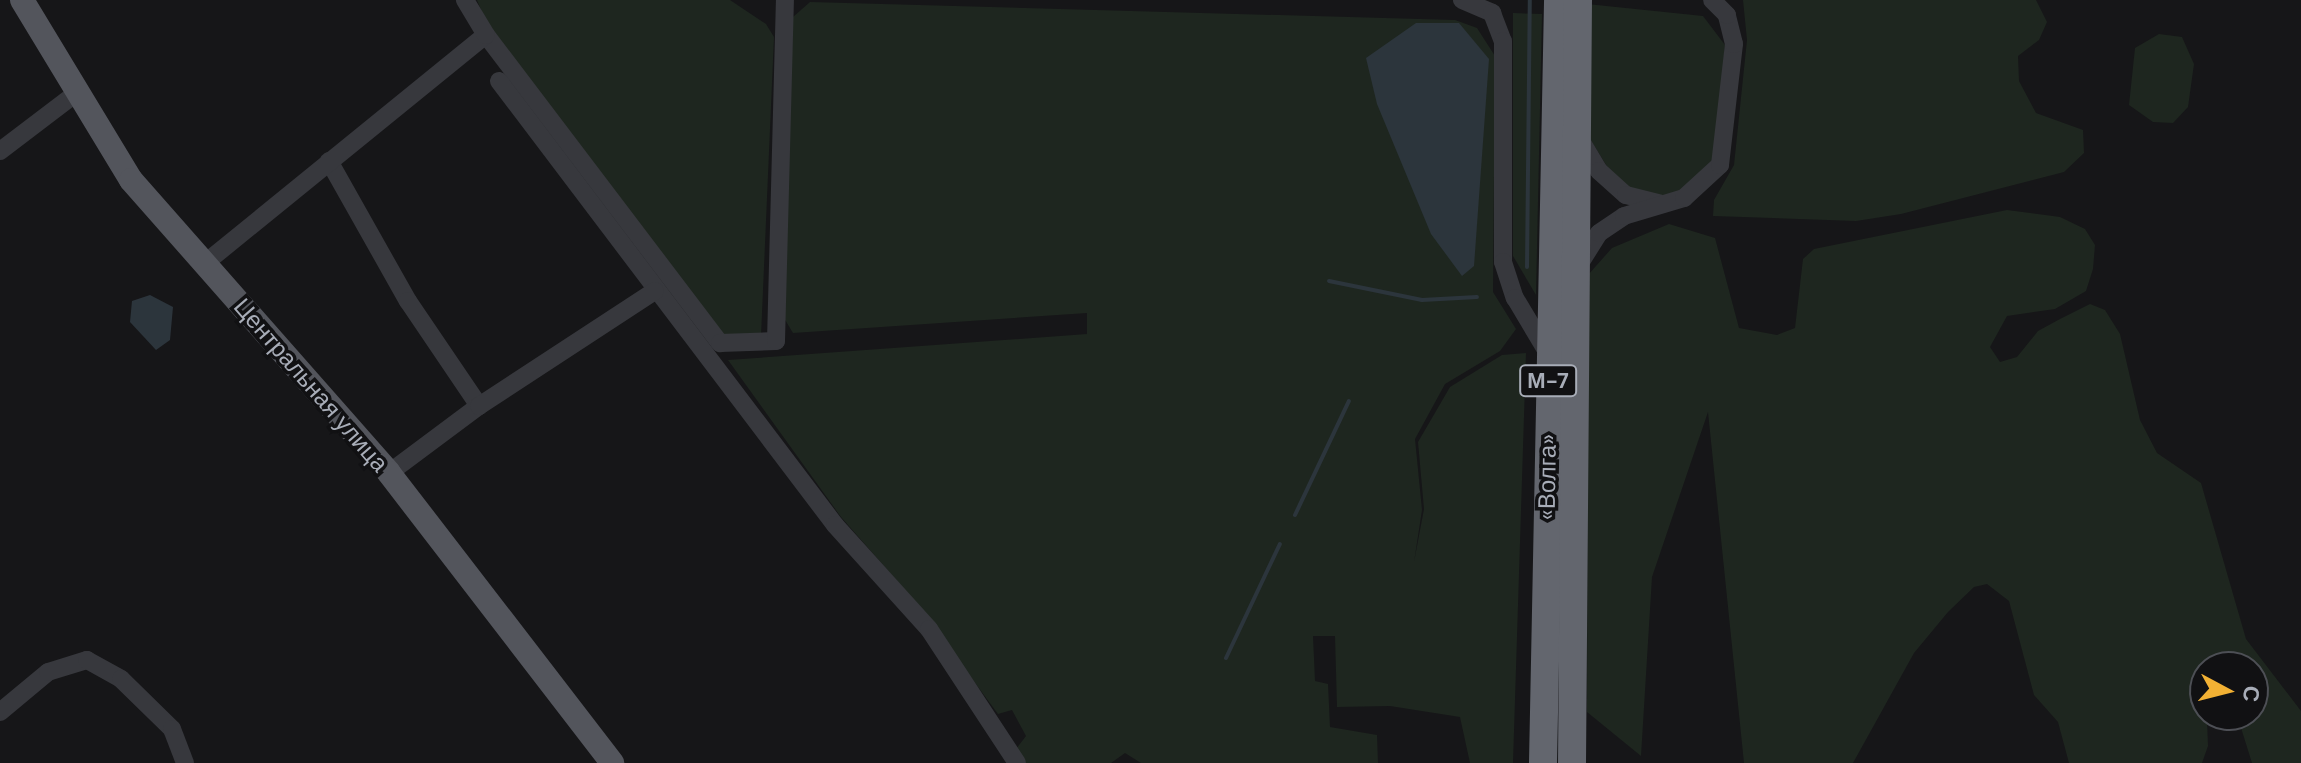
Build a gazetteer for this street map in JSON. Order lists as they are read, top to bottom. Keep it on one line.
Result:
{"streets":{"highway":["М-7","«Волга»"],"main road":["Центральная улица"]},"north":"right"}
